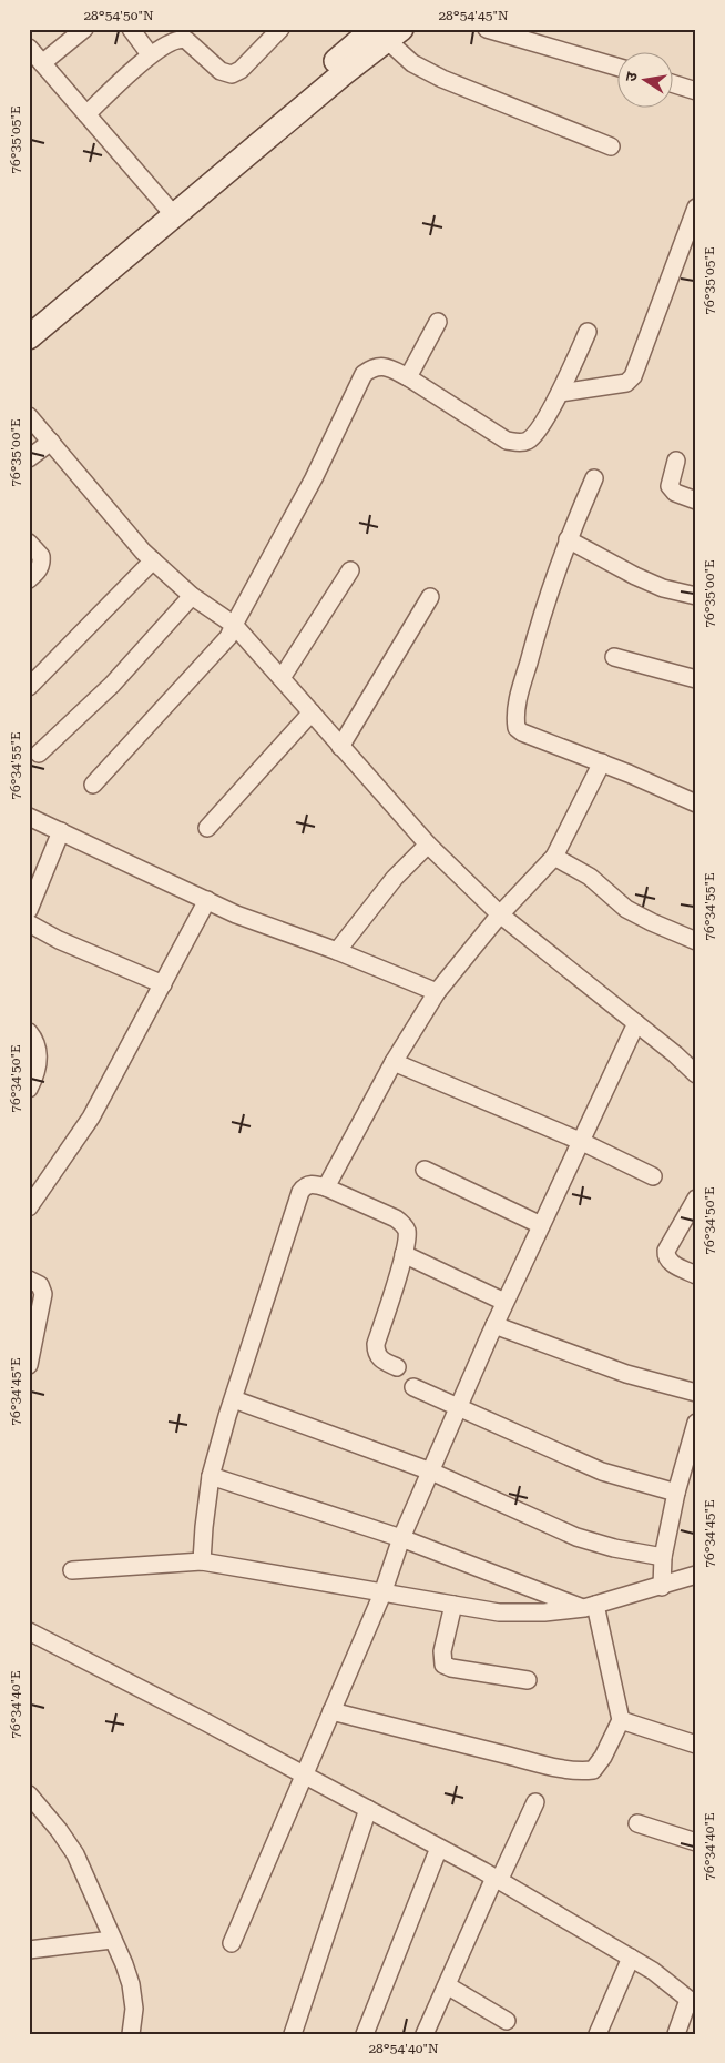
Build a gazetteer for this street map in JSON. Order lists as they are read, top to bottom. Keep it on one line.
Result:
{"north":"left","coordinates":["28°54'50\"N","28°54'45\"N","76°35'05\"E","76°35'00\"E","76°34'55\"E","76°34'50\"E","76°34'45\"E","76°34'40\"E","28°54'40\"N"]}
